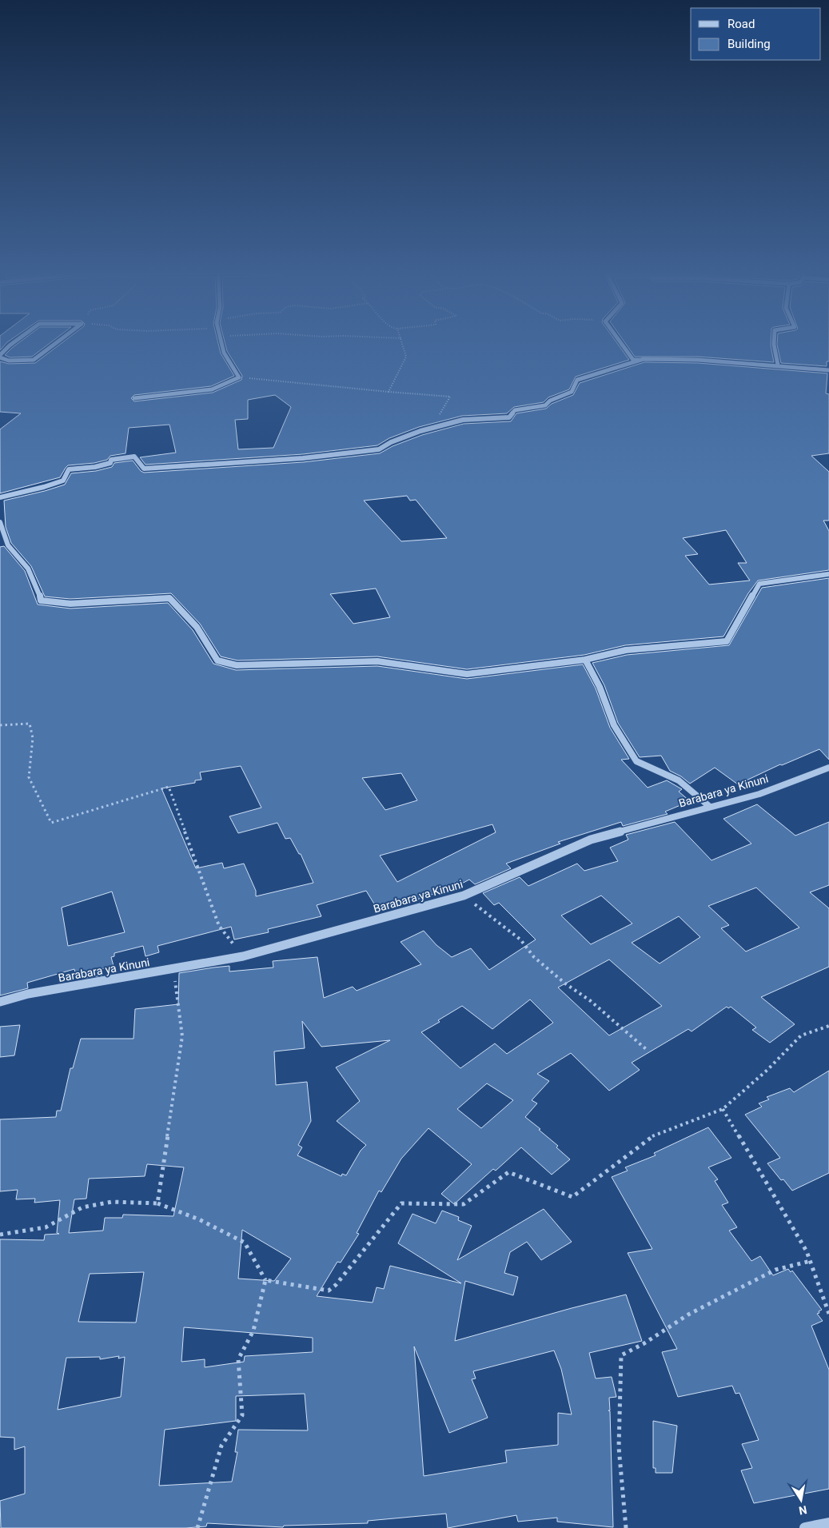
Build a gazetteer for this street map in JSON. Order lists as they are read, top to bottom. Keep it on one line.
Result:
{"streets":{"street":["Barabara ya Kinuni"]},"legend":["Road","Building"],"north":"bottom"}
